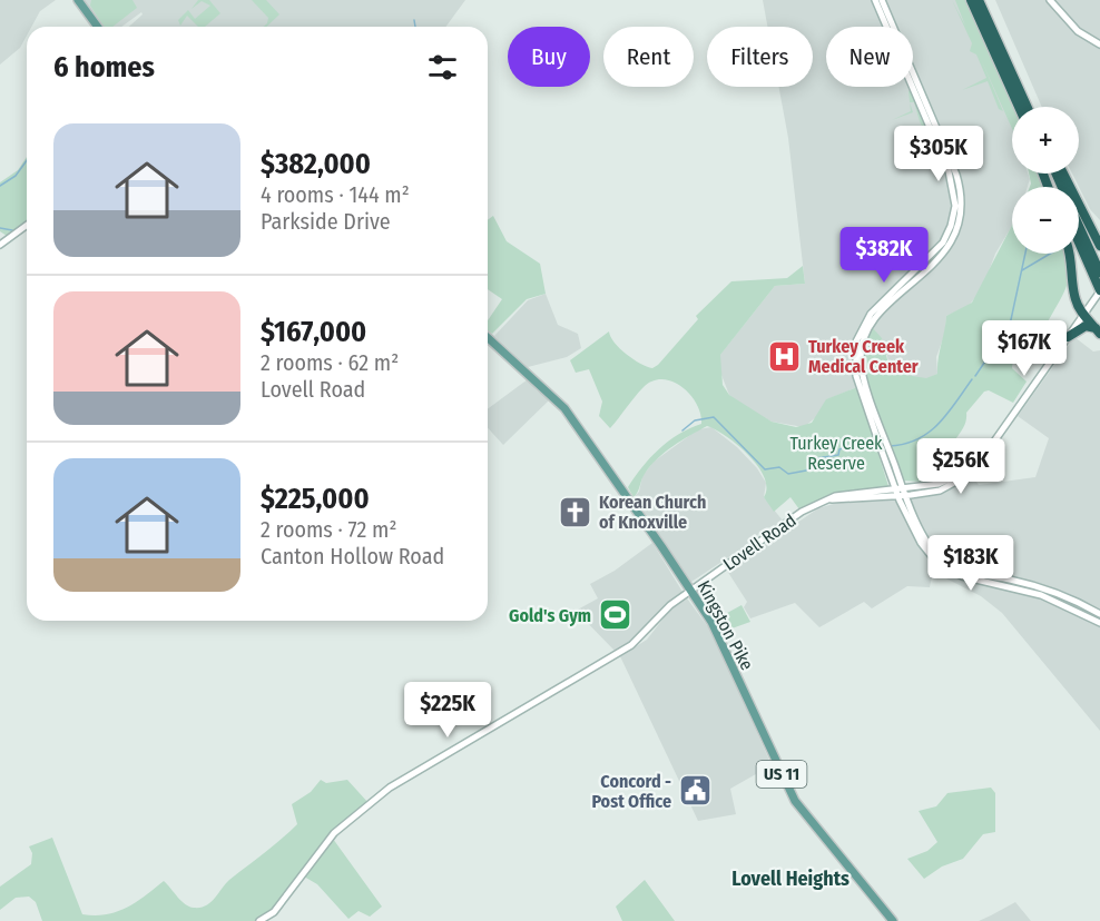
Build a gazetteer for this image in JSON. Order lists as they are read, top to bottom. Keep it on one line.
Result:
{"streets":{"main road":["Kingston Pike","US 11"],"street":["Lovell Road"]},"crossings":[["Lovell Road","Kingston Pike"]],"districts":["Lovell Heights"],"parks":["Turkey Creek Reserve"],"places":{"hospital":["Turkey Creek Medical Center"],"church":["Korean Church of Knoxville"],"sports":["Gold's Gym"],"public building":["Concord - Post Office"]},"page":{"chip":["Buy","Rent","Filters","New"],"heading":"6 homes","map_buttons":["+","−"],"list":[{"name":"$382,000","note":"4 rooms · 144 m² · Parkside Drive"},{"name":"$167,000","note":"2 rooms · 62 m² · Lovell Road"},{"name":"$225,000","note":"2 rooms · 72 m² · Canton Hollow Road"}],"price":["$305K","$382K","$167K","$256K","$183K","$225K"]}}
